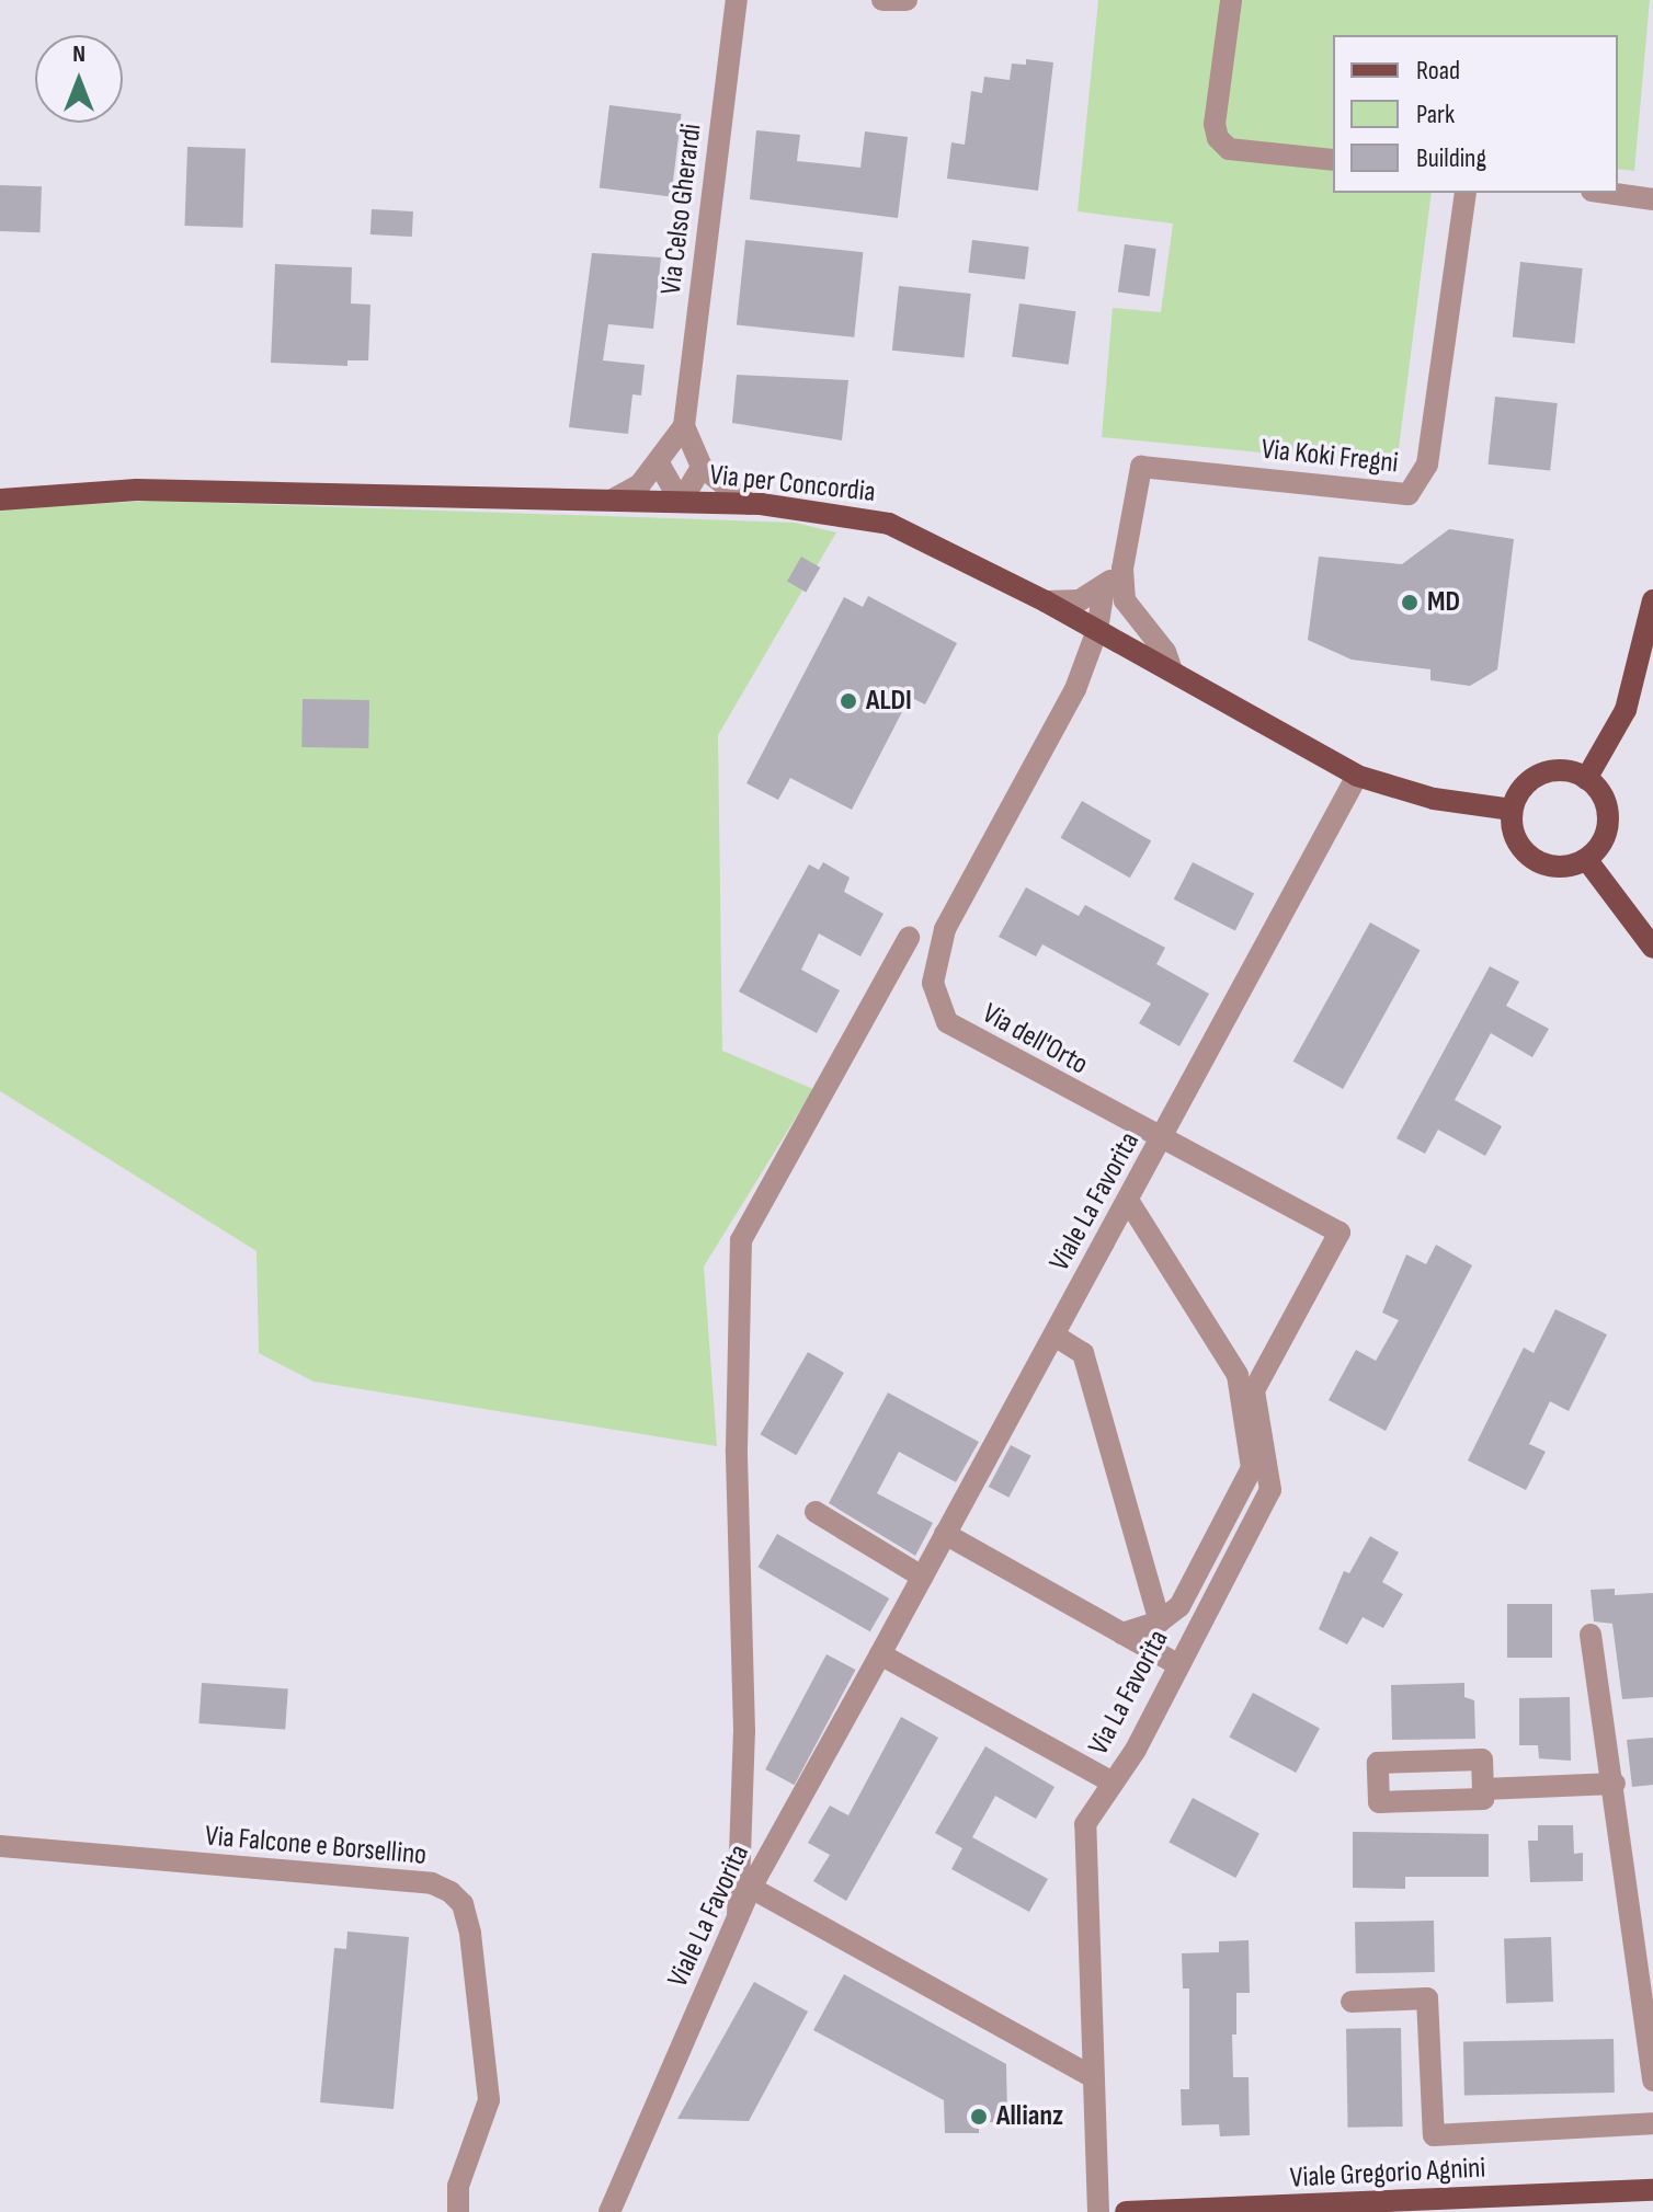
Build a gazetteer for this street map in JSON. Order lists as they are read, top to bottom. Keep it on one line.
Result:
{"streets":{"main road":["Via per Concordia","Viale Gregorio Agnini"],"street":["Via Celso Gherardi","Via Koki Fregni","Via dell'Orto","Viale La Favorita","Via La Favorita","Via Falcone e Borsellino"]},"crossings":[["Via Celso Gherardi","Via per Concordia"],["Via per Concordia","Via dell'Orto"],["Via per Concordia","Viale La Favorita"],["Via dell'Orto","Viale La Favorita"],["Via dell'Orto","Via La Favorita"]],"places":["MD","ALDI","Allianz"],"legend":["Road","Park","Building"],"north":"top"}
